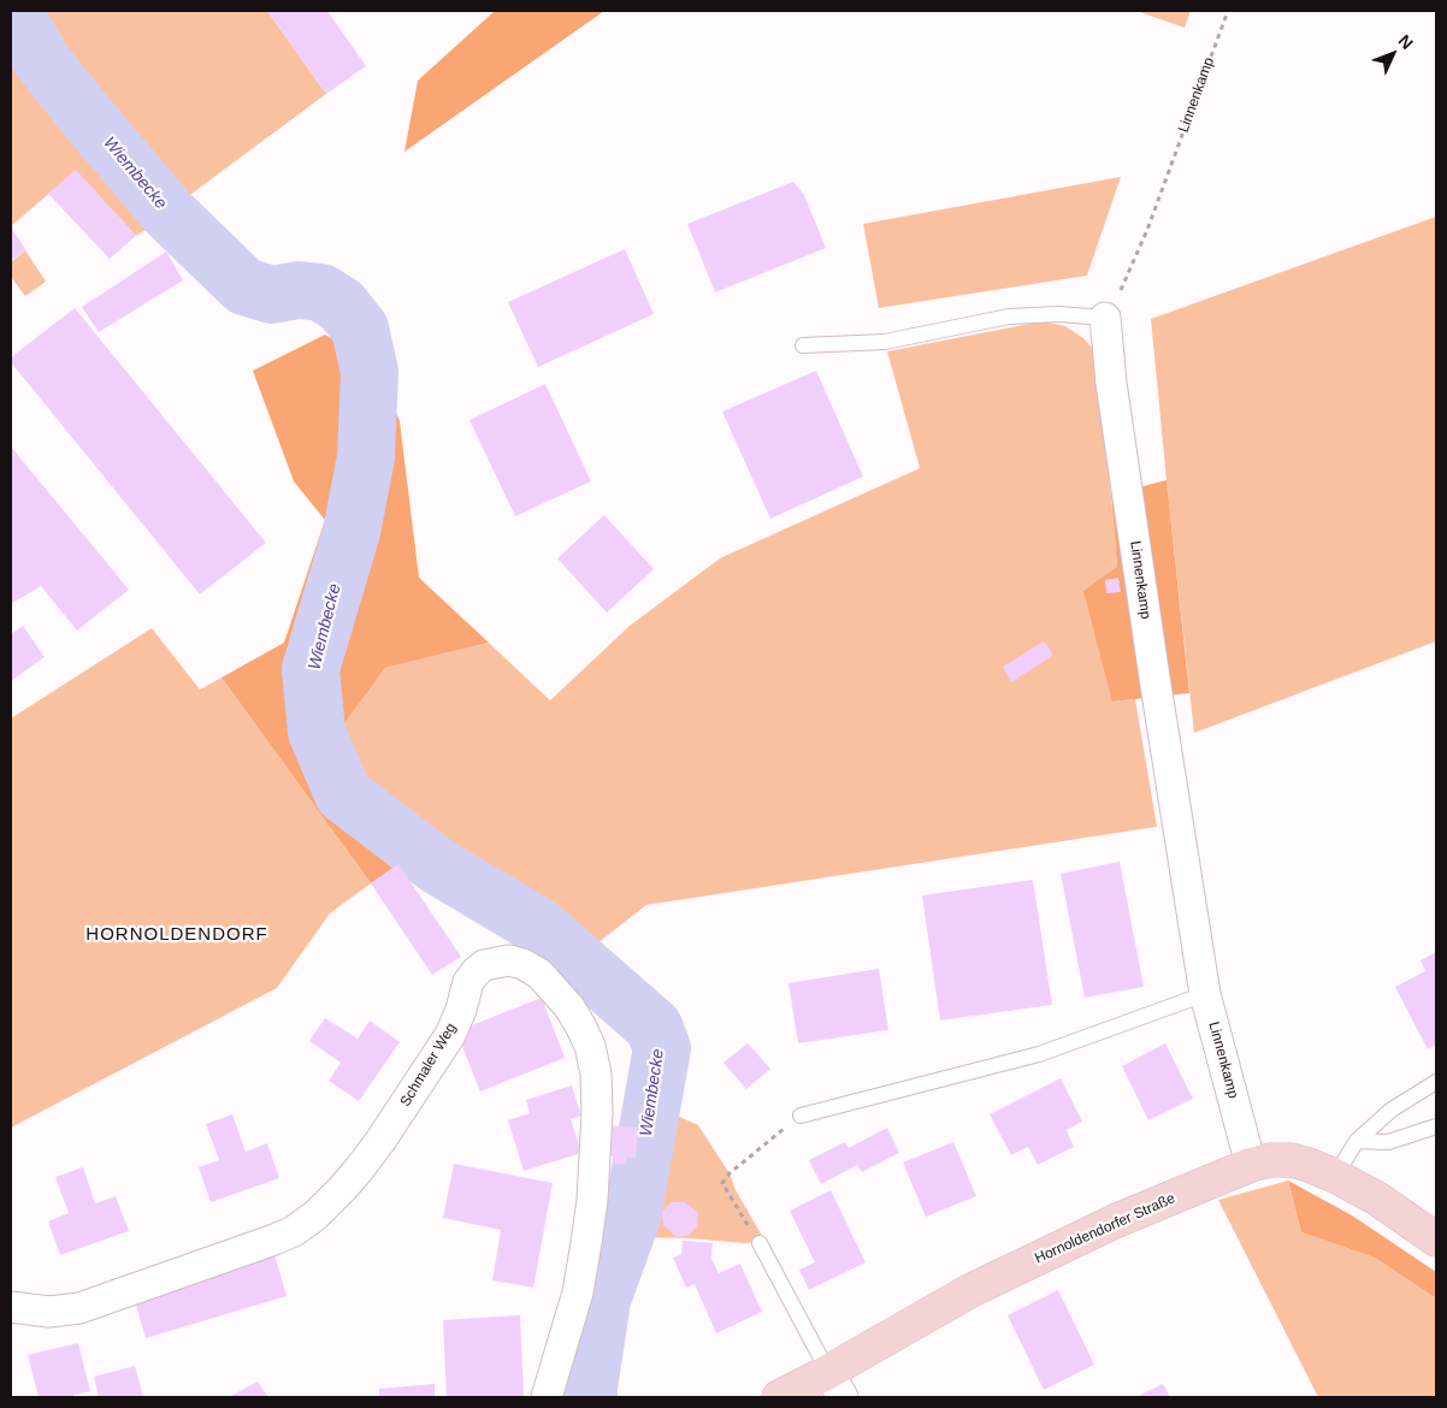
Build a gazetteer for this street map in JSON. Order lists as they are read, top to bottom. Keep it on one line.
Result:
{"streets":{"street":["Linnenkamp","Schmaler Weg","Hornoldendorfer Straße"]},"crossings":[["Linnenkamp","Hornoldendorfer Straße"]],"districts":["HORNOLDENDORF"],"water":["Wiembecke"],"north":"top right"}
